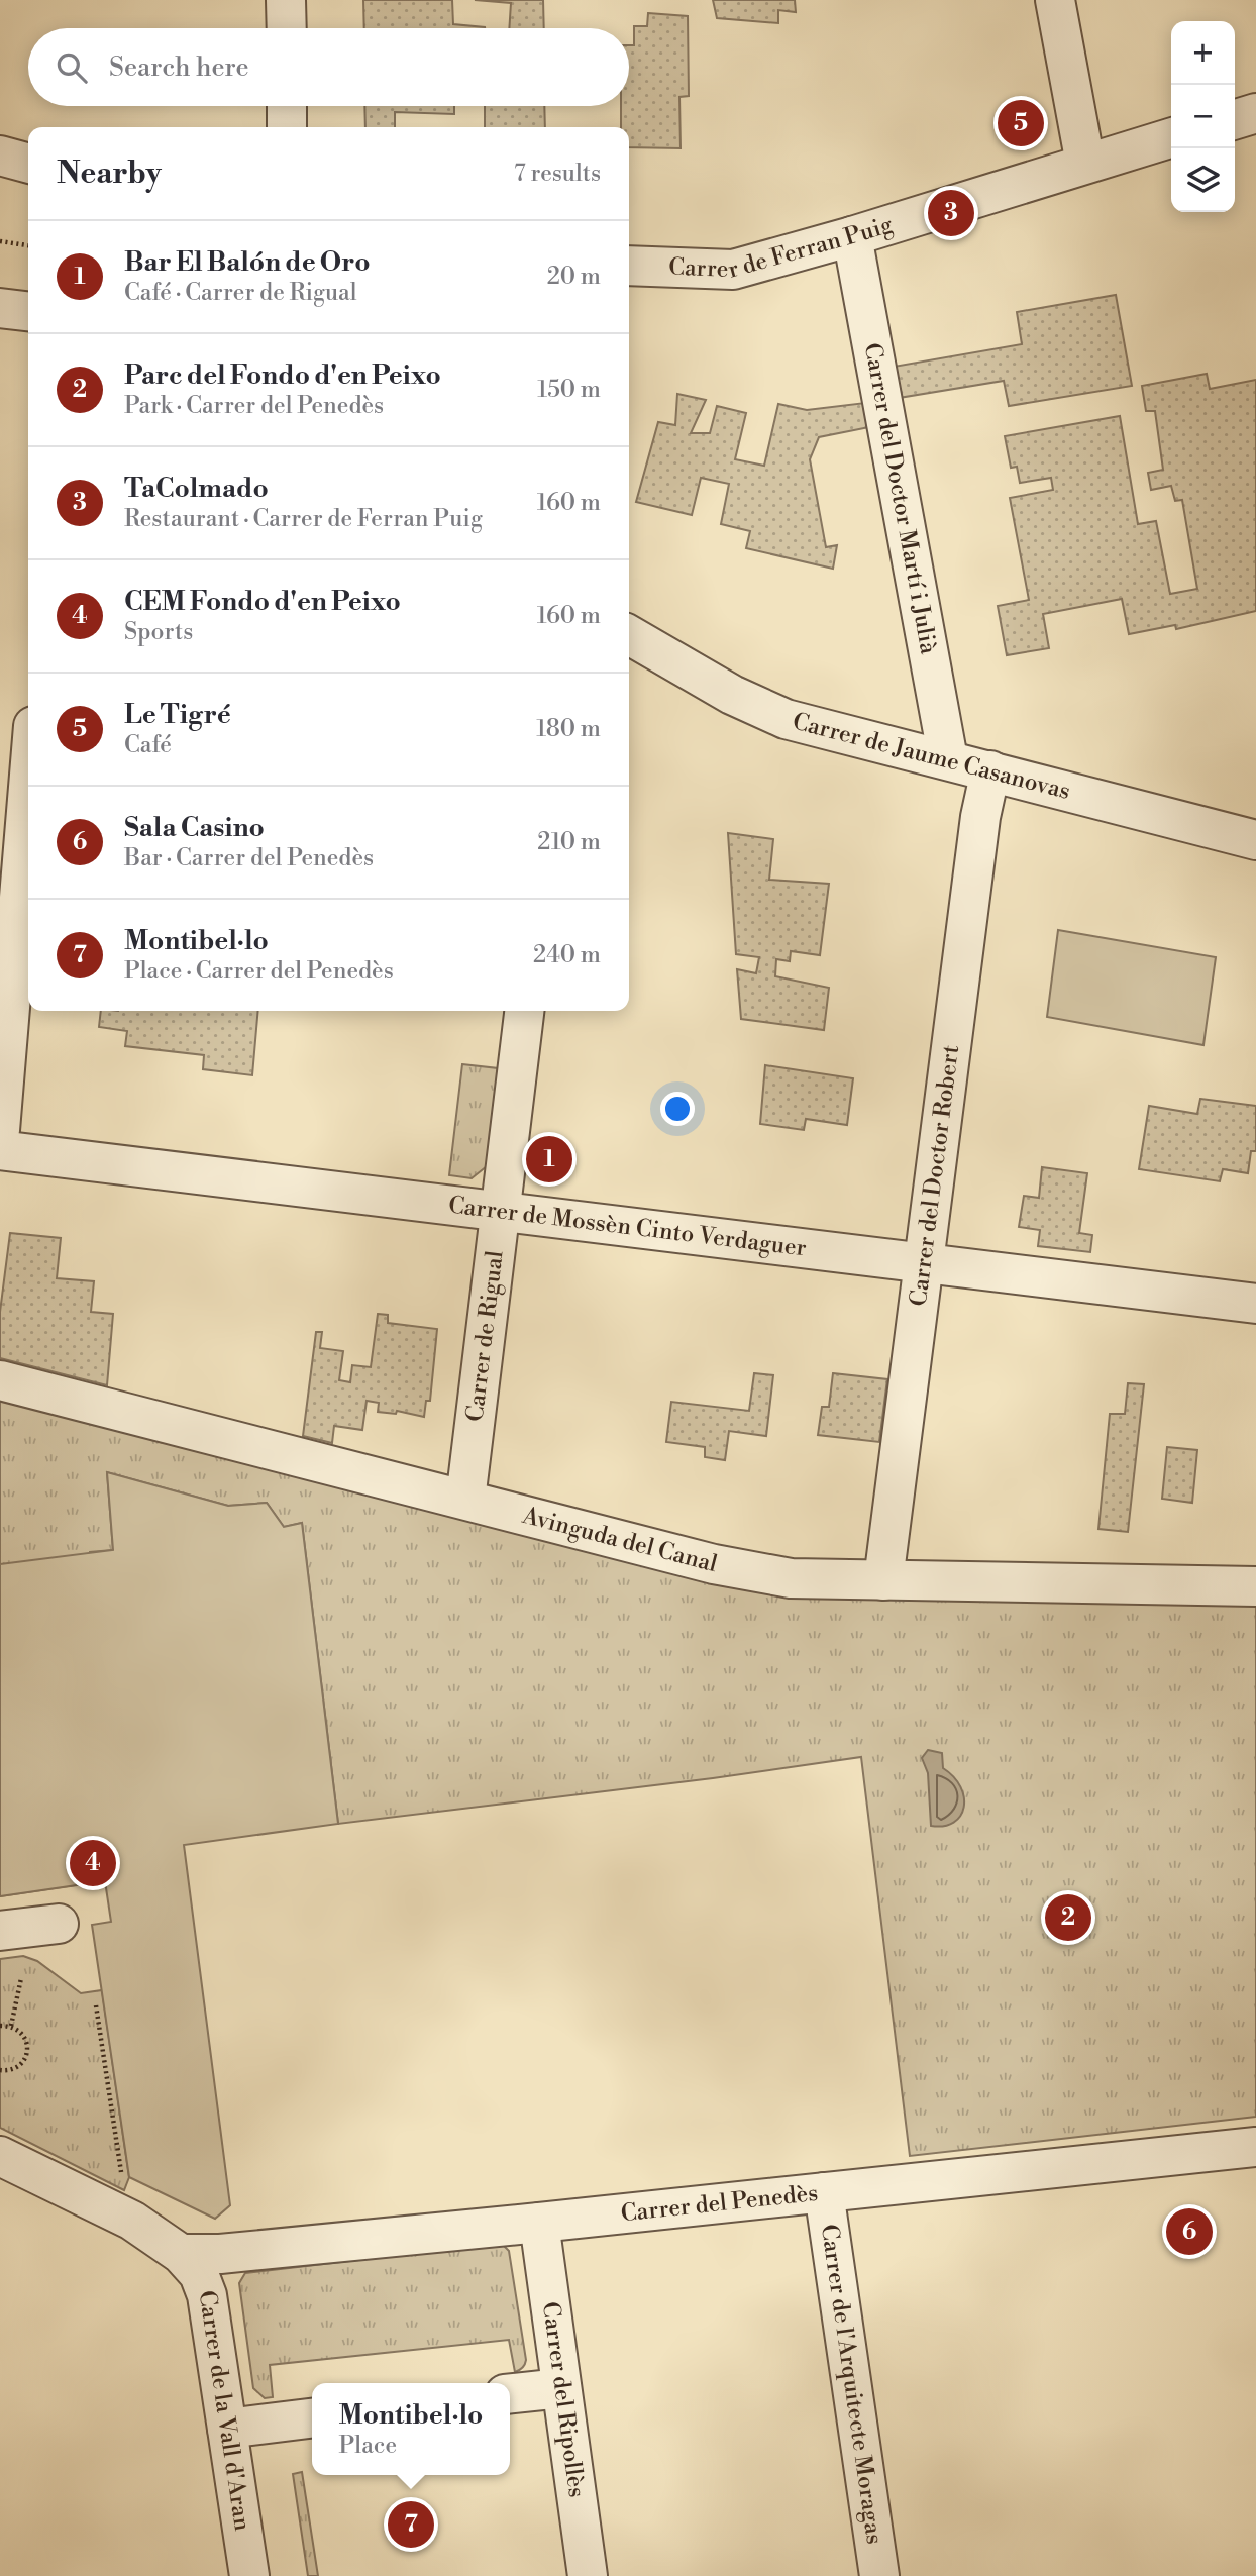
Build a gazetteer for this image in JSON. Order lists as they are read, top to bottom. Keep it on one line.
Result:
{"streets":{"street":["Carrer de Ferran Puig","Carrer del Doctor Martí i Julià","Carrer de Jaume Casanovas","Carrer del Doctor Robert","Carrer de Mossèn Cinto Verdaguer","Carrer de Rigual","Avinguda del Canal","Carrer del Penedès","Carrer de l'Arquitecte Moragas","Carrer del Ripollès","Carrer de la Vall d'Aran"]},"crossings":[["Carrer de Ferran Puig","Carrer del Doctor Martí i Julià"],["Carrer del Doctor Martí i Julià","Carrer de Jaume Casanovas"],["Carrer de Jaume Casanovas","Carrer del Doctor Robert"],["Carrer del Doctor Robert","Carrer de Mossèn Cinto Verdaguer"],["Carrer del Doctor Robert","Avinguda del Canal"],["Carrer de Mossèn Cinto Verdaguer","Carrer de Rigual"],["Carrer de Rigual","Avinguda del Canal"],["Carrer del Penedès","Carrer de l'Arquitecte Moragas"],["Carrer del Penedès","Carrer del Ripollès"],["Carrer del Penedès","Carrer de la Vall d'Aran"]],"page":{"map_buttons":["+","−"],"search":"Search here","pins":["5","3","1","4","2","6","7"],"heading":["Nearby","7 results"],"list":[{"mark":"1","name":"Bar El Balón de Oro","note":"Café · Carrer de Rigual","value":"20 m"},{"mark":"2","name":"Parc del Fondo d'en Peixo","note":"Park · Carrer del Penedès","value":"150 m"},{"mark":"3","name":"TaColmado","note":"Restaurant · Carrer de Ferran Puig","value":"160 m"},{"mark":"4","name":"CEM Fondo d'en Peixo","note":"Sports","value":"160 m"},{"mark":"5","name":"Le Tigré","note":"Café","value":"180 m"},{"mark":"6","name":"Sala Casino","note":"Bar · Carrer del Penedès","value":"210 m"},{"mark":"7","name":"Montibel·lo","note":"Place · Carrer del Penedès","value":"240 m"}],"popup":["Montibel·lo","Place"]}}
